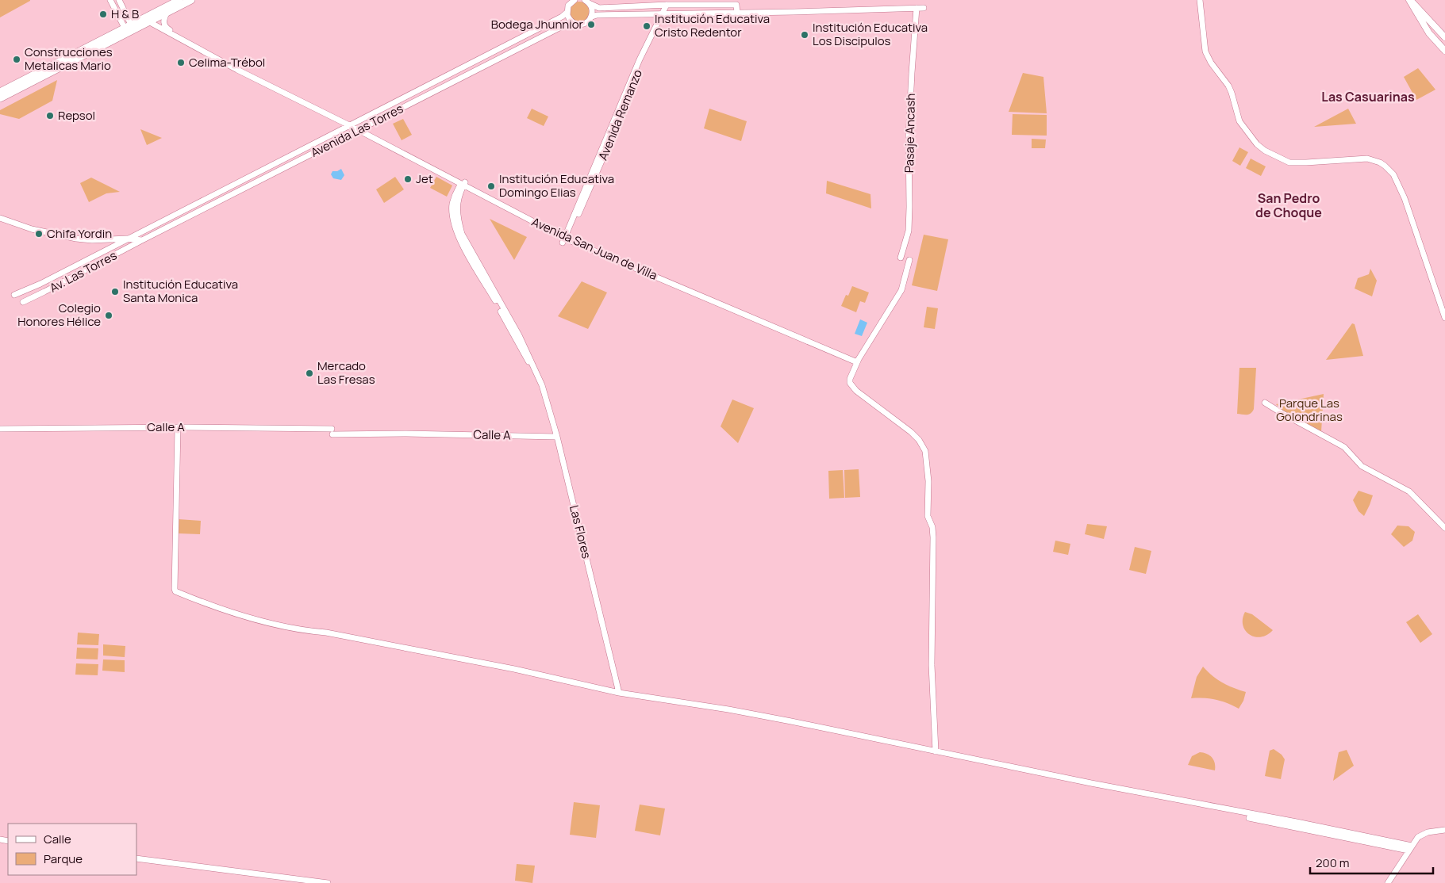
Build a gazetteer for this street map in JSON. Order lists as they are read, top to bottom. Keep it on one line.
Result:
{"streets":{"street":["Avenida Remanzo","Avenida Las Torres","Pasaje Ancash","Avenida San Juan de Villa","Av. Las Torres","Calle A","Las Flores"]},"crossings":[["Avenida Remanzo","Avenida San Juan de Villa"],["Avenida Las Torres","Avenida San Juan de Villa"],["Avenida Las Torres","Av. Las Torres"],["Avenida San Juan de Villa","Las Flores"],["Calle A","Las Flores"]],"districts":["Las Casuarinas","San Pedro de Choque"],"parks":["Parque Las Golondrinas"],"places":["H & B","Bodega Jhunnior","Institución Educativa Cristo Redentor","Institución Educativa Los Discipulos","Construcciones Metalicas Mario","Celima-Trébol","Repsol","Jet","Institución Educativa Domingo Elias","Chifa Yordin","Institución Educativa Santa Monica","Colegio Honores Hélice","Mercado Las Fresas"],"legend":["Calle","Parque"],"scale_bar":"200 m"}
